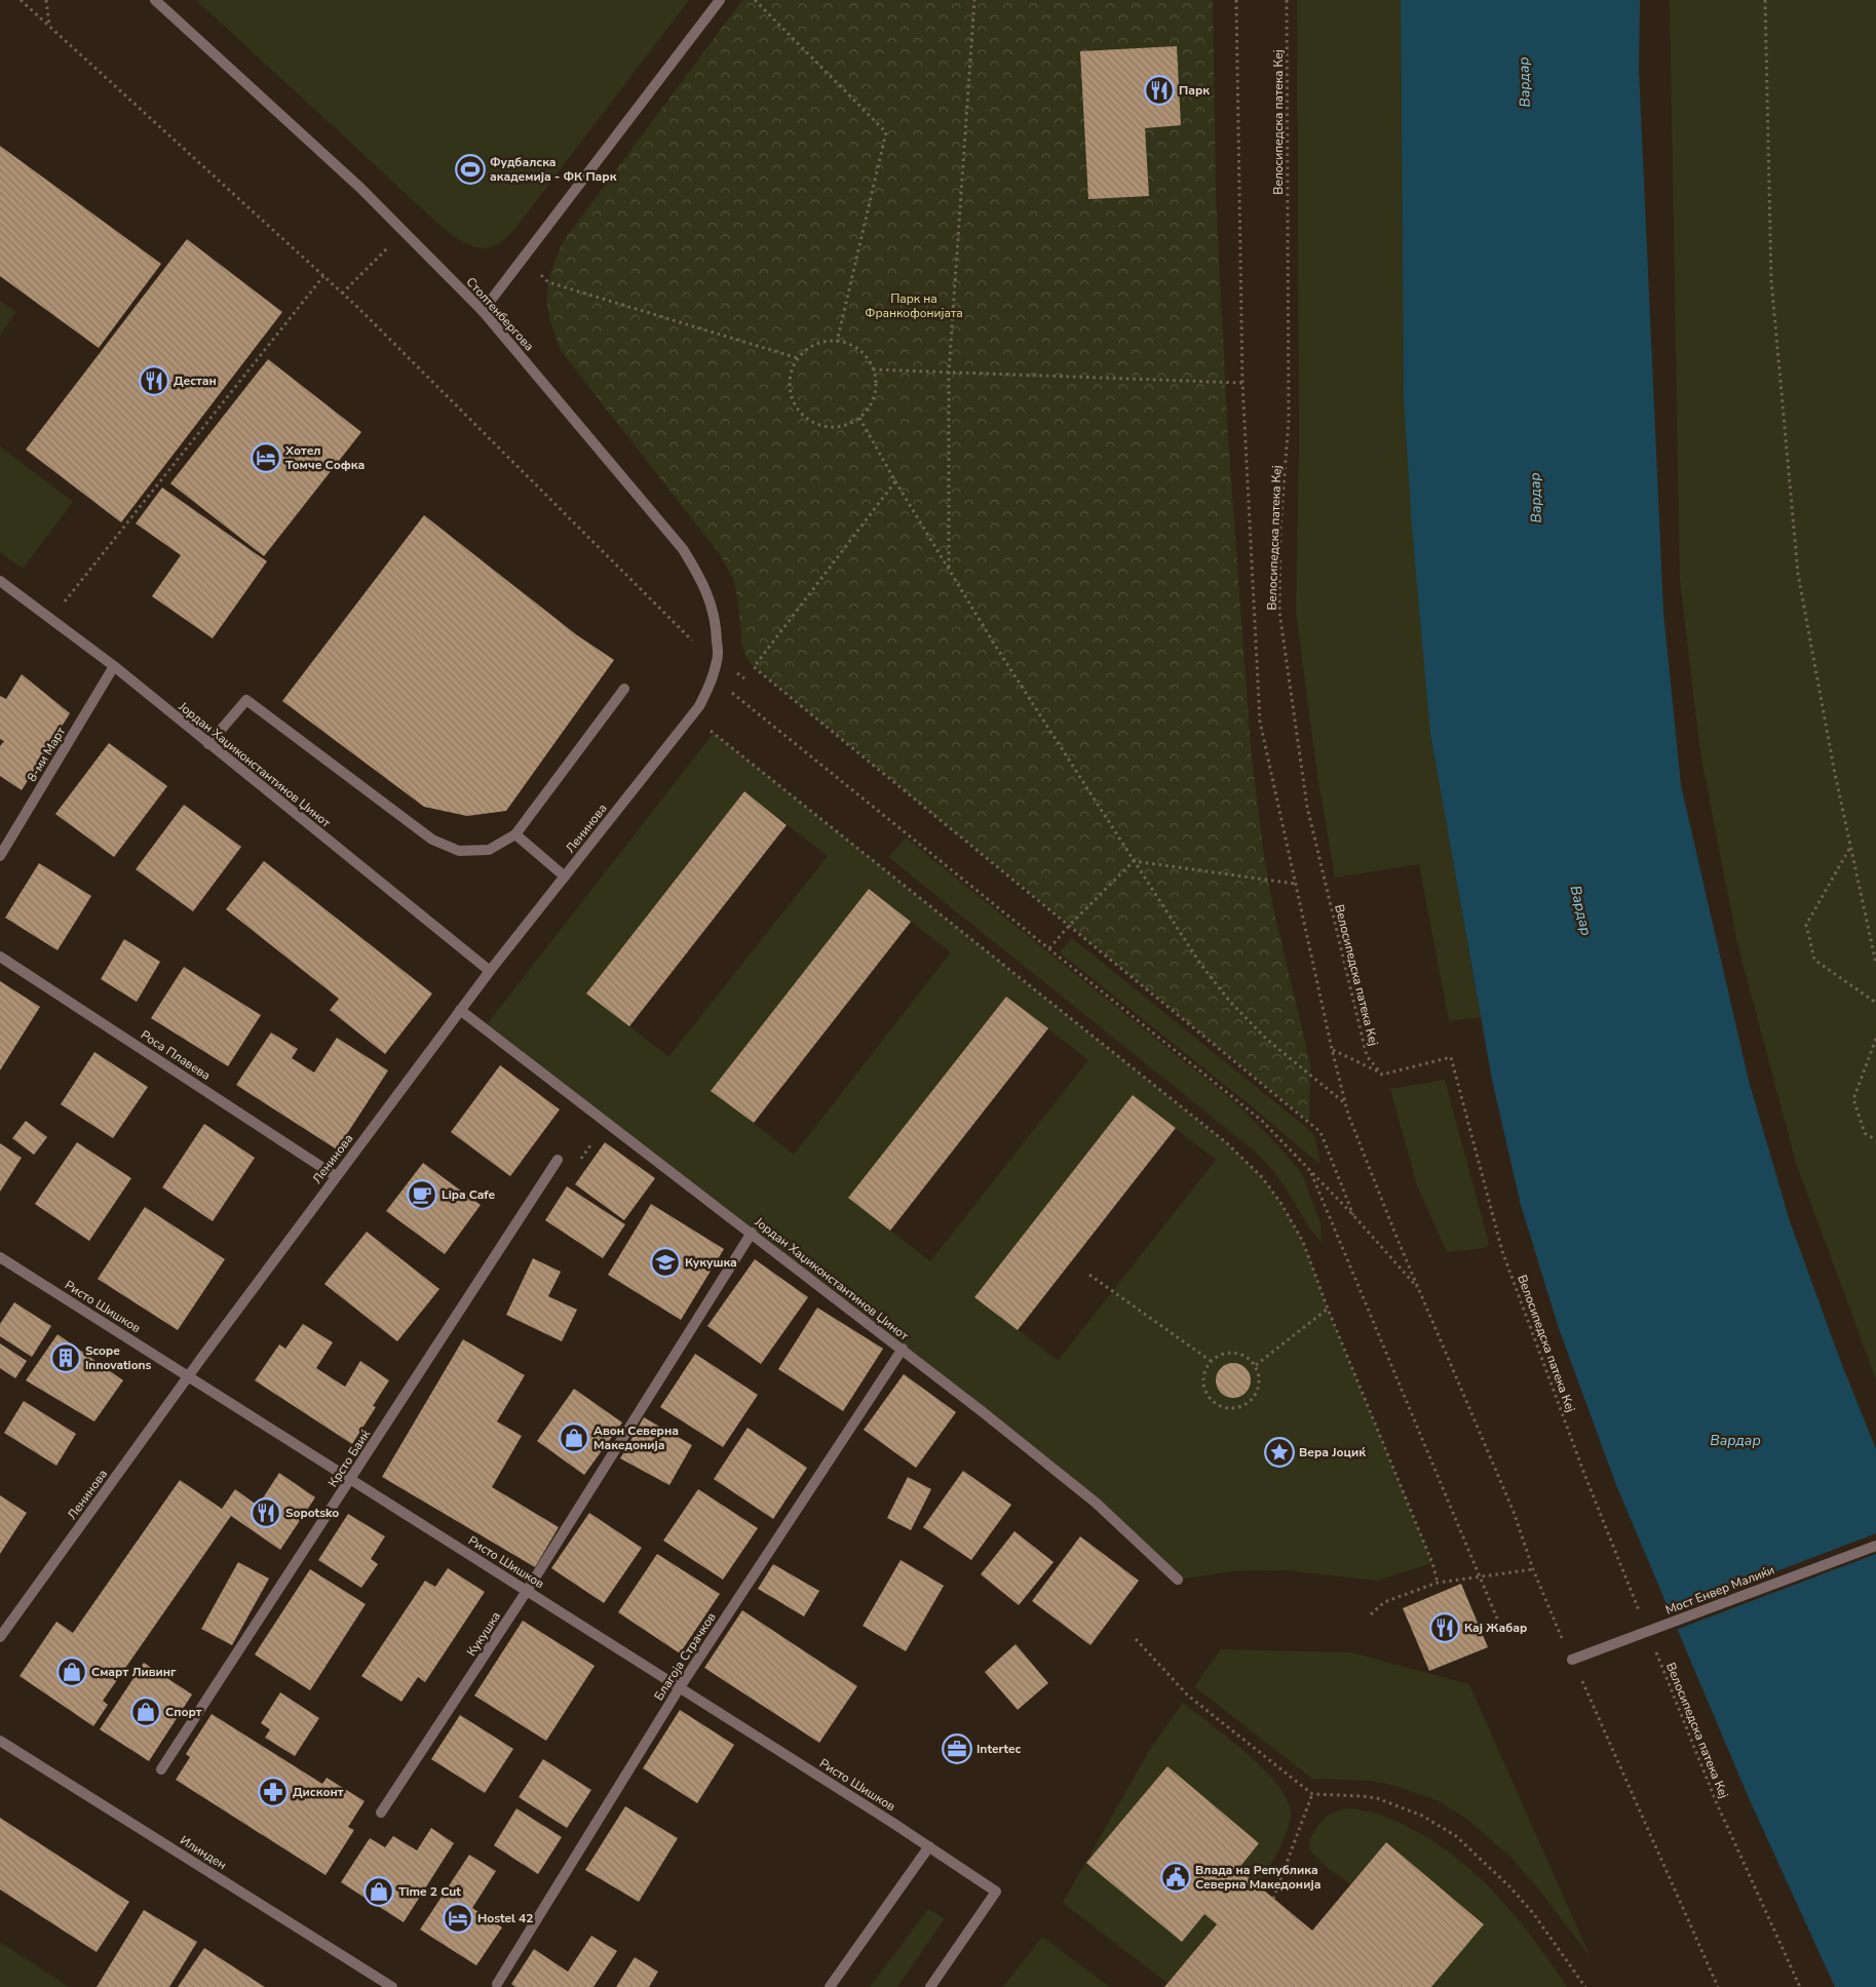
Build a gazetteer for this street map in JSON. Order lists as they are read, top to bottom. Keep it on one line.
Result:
{"streets":{"street":["Столтенбергова","8-ми Март","Јордан Хаџиконстантинов Џинот","Ленинова","Роса Плавева","Ристо Шишков","Крсто Баиќ","Мост Енвер Малиќи","Кукушка","Благоја Страчков","Илинден"],"path":["Велосипедска патека Кеј"]},"crossings":[["Столтенбергова","Ленинова"],["8-ми Март","Јордан Хаџиконстантинов Џинот"],["Јордан Хаџиконстантинов Џинот","Ленинова"],["Јордан Хаџиконстантинов Џинот","Кукушка"],["Јордан Хаџиконстантинов Џинот","Благоја Страчков"],["Ленинова","Роса Плавева"],["Ленинова","Ристо Шишков"],["Ристо Шишков","Крсто Баиќ"],["Ристо Шишков","Кукушка"],["Ристо Шишков","Благоја Страчков"]],"water":["Вардар"],"parks":["Парк на Франкофонијата"],"places":{"restaurant":["Парк","Дестан","Sopotsko","Кај Жабар"],"sports":["Фудбалска академија - ФК Парк"],"hotel":["Хотел Томче Софка","Hostel 42"],"cafe":["Lipa Cafe"],"school or university":["Кукушка"],"building":["Scope Innovations"],"shop":["Авон Северна Македонија","Смарт Ливинг","Спорт","Time 2 Cut"],"place":["Вера Јоциќ"],"office":["Intertec"],"pharmacy":["Дисконт"],"public building":["Влада на Република Северна Македонија"]}}
